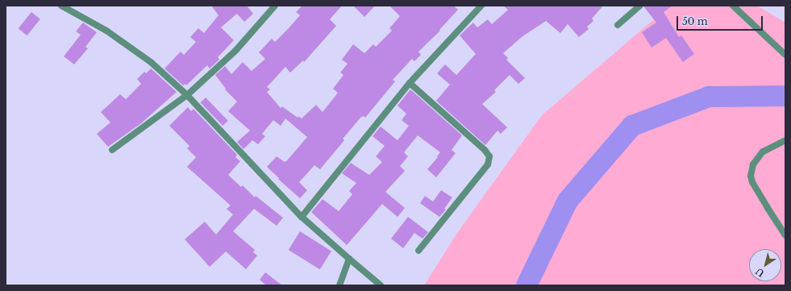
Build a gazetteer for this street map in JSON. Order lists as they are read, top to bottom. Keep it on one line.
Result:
{"scale_bar":"50 m","north":"bottom left"}
